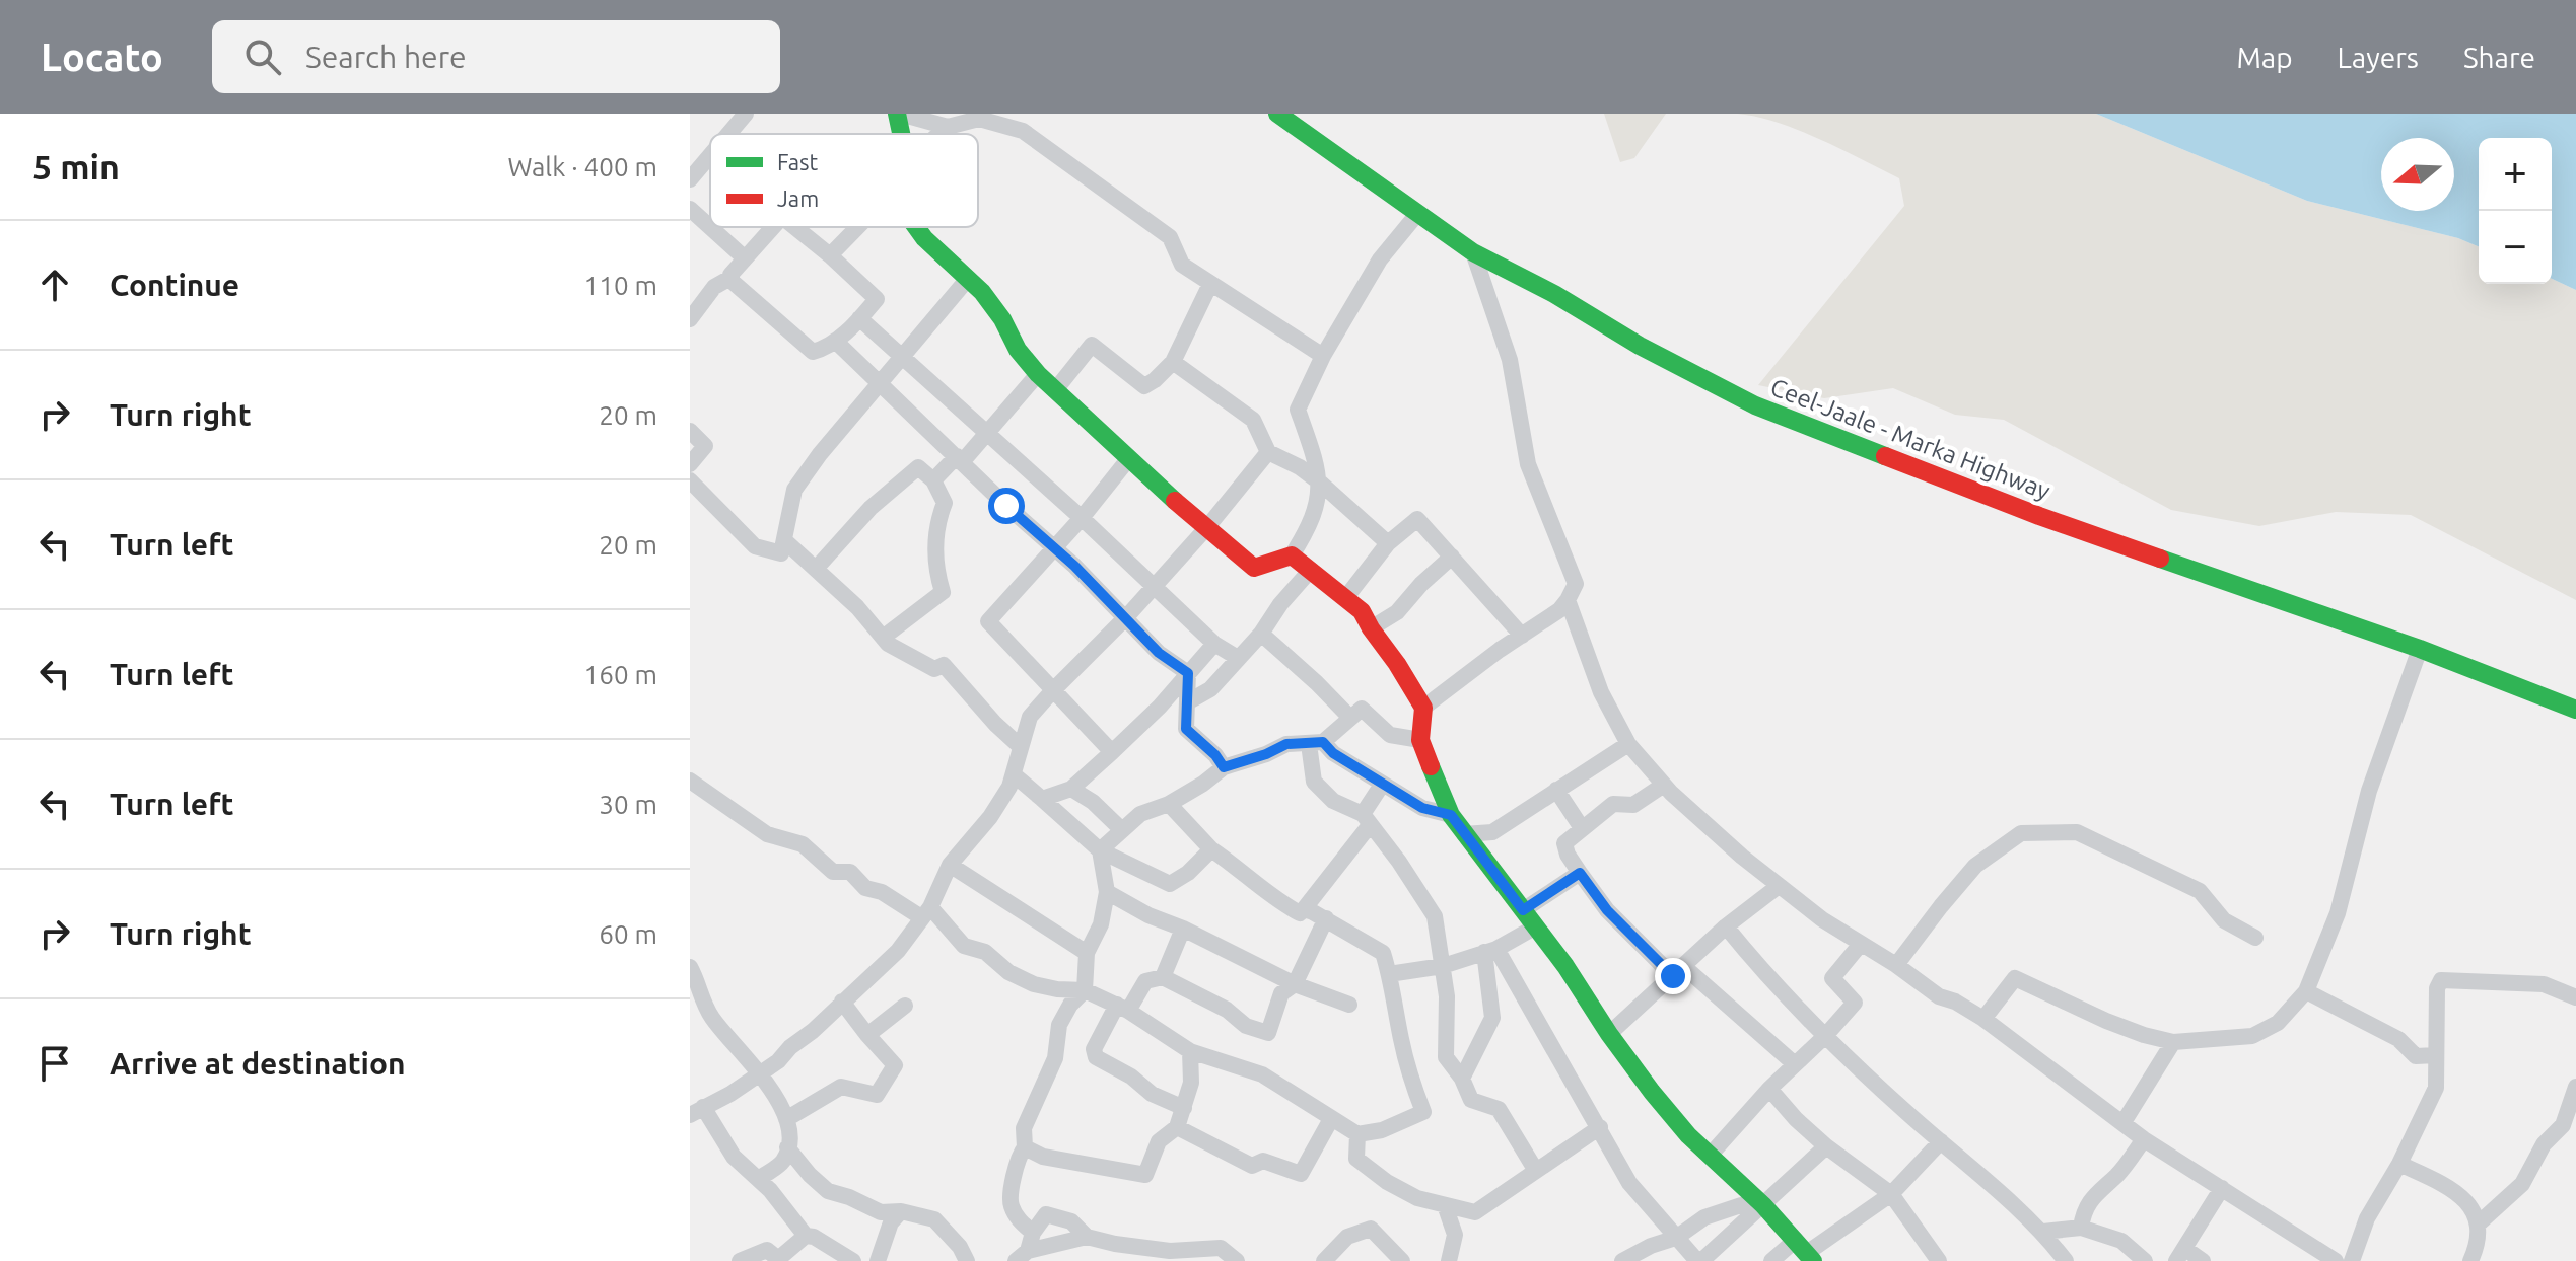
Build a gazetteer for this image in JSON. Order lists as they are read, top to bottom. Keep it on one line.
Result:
{"streets":{"street":["Ceel-Jaale - Marka Highway"]},"legend":["Fast","Jam"],"north":"left","page":{"header":"Locato","search":"Search here","nav":["Map","Layers","Share"],"heading":["5 min","Walk · 400 m"],"map_buttons":["+","−"],"list":[["Continue","110 m"],["Turn right","20 m"],["Turn left","20 m"],["Turn left","160 m"],["Turn left","30 m"],["Turn right","60 m"],"Arrive at destination"]}}
